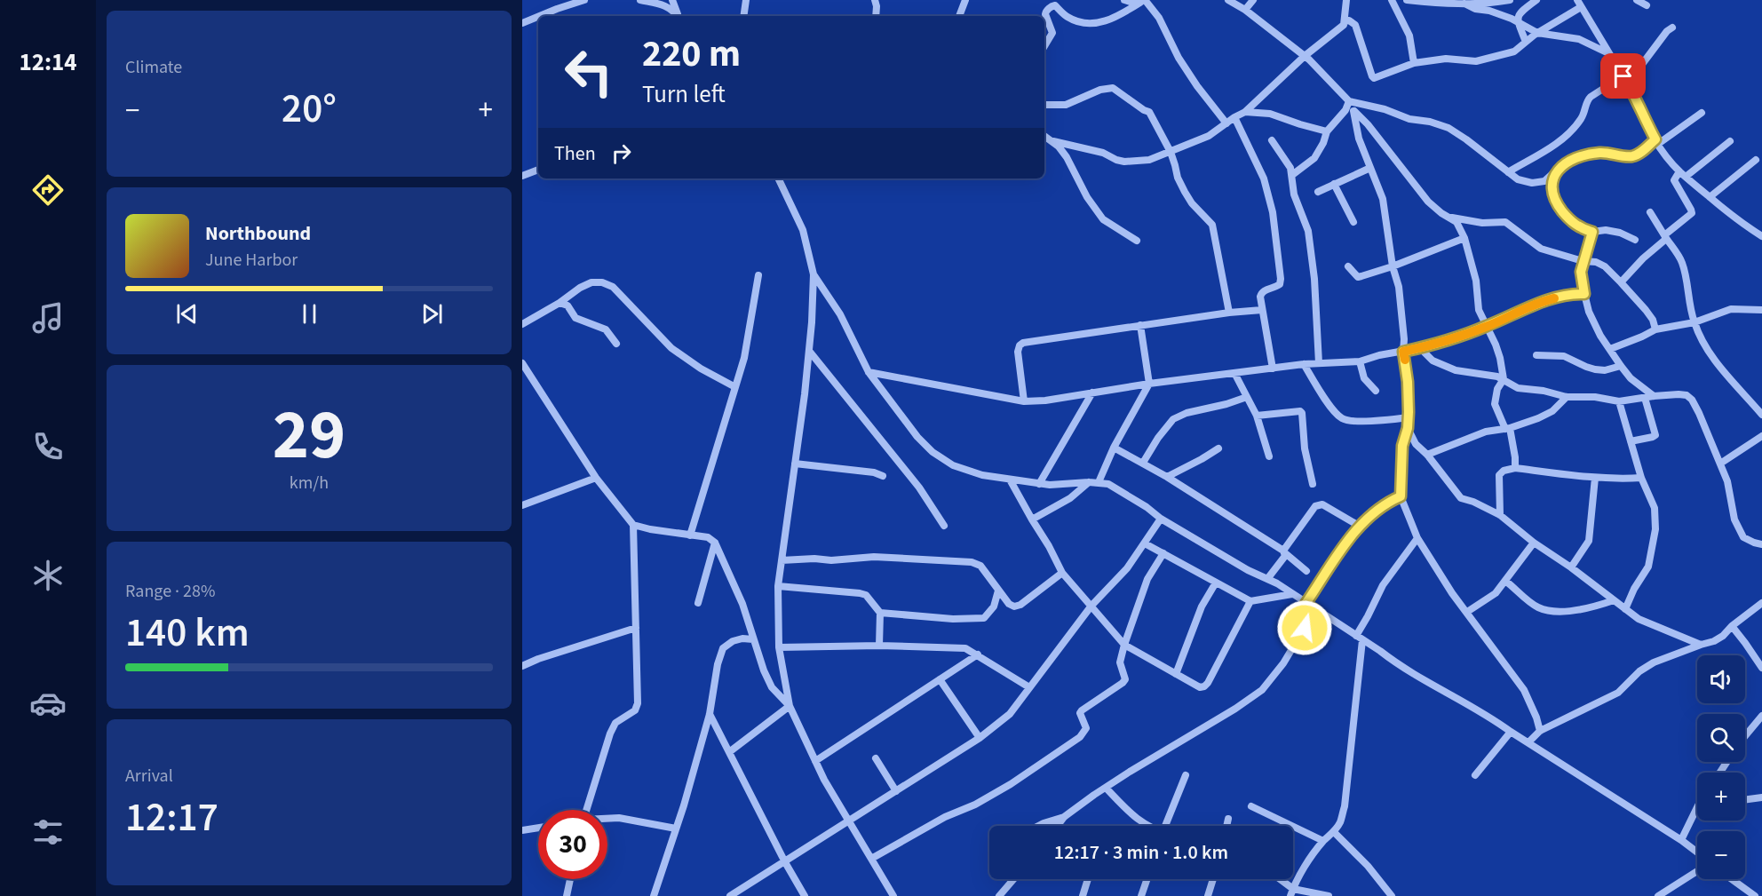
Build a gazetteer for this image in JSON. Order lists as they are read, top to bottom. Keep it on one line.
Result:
{"page":{"tabs":"12:14","tile":["Climate",["29","km/h"],["Range · 28%","140 km"],["Arrival","12:17"]],"turn":["220 m","Turn left"],"heat":["−","20°","+"],"then":"Then","song":["Northbound","June Harbor"],"map_buttons":["+","−"],"limit":"30","trip":"12:17 · 3 min · 1.0 km"}}
